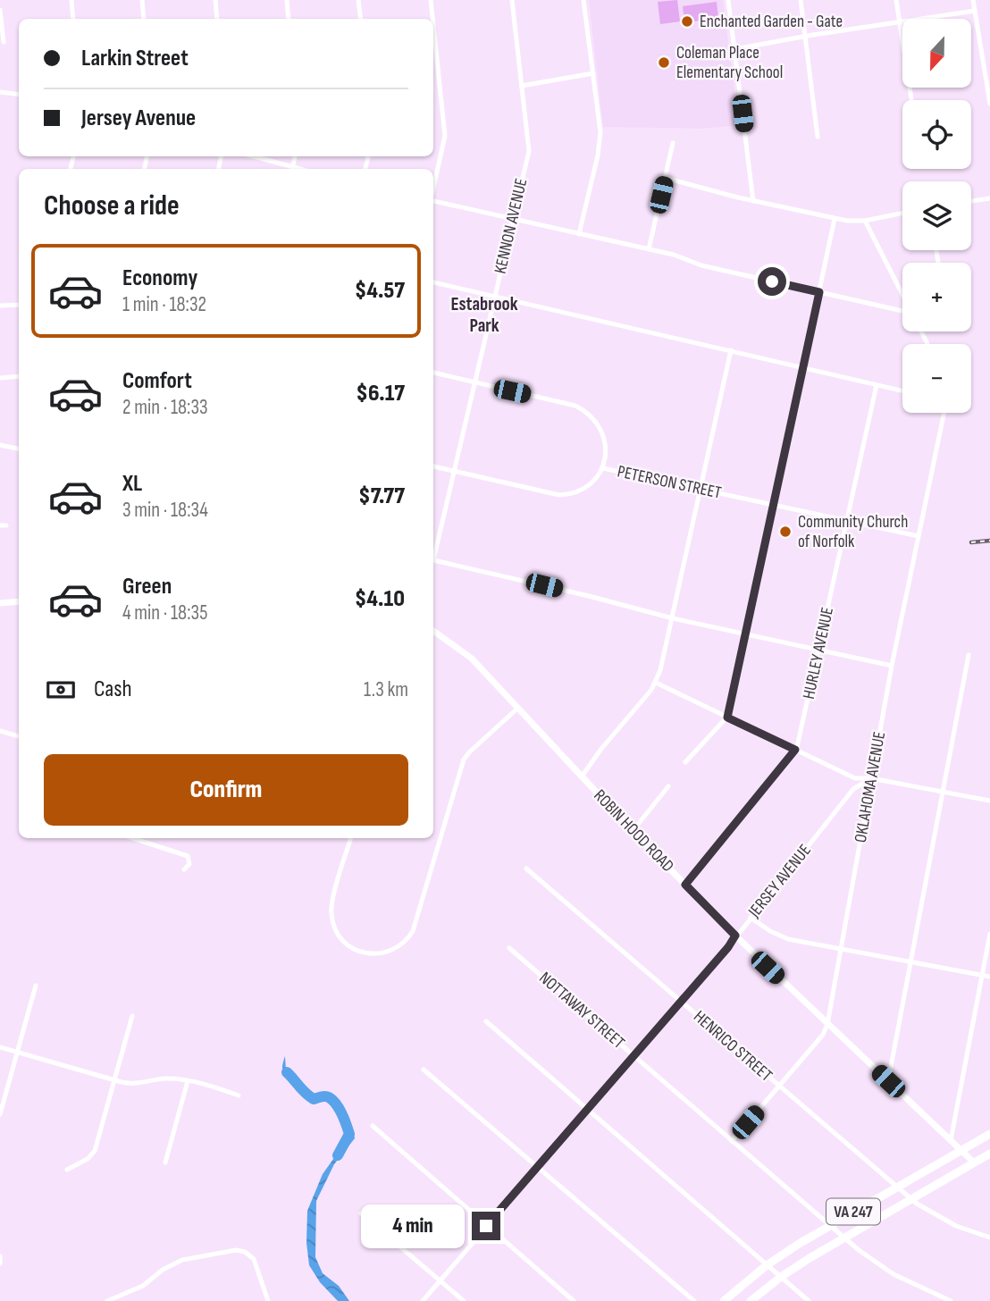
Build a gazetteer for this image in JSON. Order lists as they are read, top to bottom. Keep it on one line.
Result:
{"streets":{"main road":["VA 247"],"street":["KENNON AVENUE","PETERSON STREET","HURLEY AVENUE","OKLAHOMA AVENUE","ROBIN HOOD ROAD","JERSEY AVENUE","NOTTAWAY STREET","HENRICO STREET"]},"crossings":[["KENNON AVENUE","PETERSON STREET"],["PETERSON STREET","HURLEY AVENUE"],["PETERSON STREET","OKLAHOMA AVENUE"],["HURLEY AVENUE","ROBIN HOOD ROAD"],["OKLAHOMA AVENUE","ROBIN HOOD ROAD"],["OKLAHOMA AVENUE","JERSEY AVENUE"],["OKLAHOMA AVENUE","NOTTAWAY STREET"],["OKLAHOMA AVENUE","HENRICO STREET"],["ROBIN HOOD ROAD","JERSEY AVENUE"],["ROBIN HOOD ROAD","VA 247"],["JERSEY AVENUE","NOTTAWAY STREET"],["JERSEY AVENUE","HENRICO STREET"],["NOTTAWAY STREET","VA 247"],["HENRICO STREET","VA 247"]],"districts":["Estabrook Park"],"places":["Enchanted Garden - Gate","Coleman Place Elementary School","Community Church of Norfolk"],"north":"bottom","page":{"map_buttons":["+","−"],"banner":["Larkin Street","Jersey Avenue"],"heading":"Choose a ride","list":[{"name":"Economy","note":"1 min · 18:32","value":"$4.57"},{"name":"Comfort","note":"2 min · 18:33","value":"$6.17"},{"name":"XL","note":"3 min · 18:34","value":"$7.77"},{"name":"Green","note":"4 min · 18:35","value":"$4.10"}],"pay":["Cash","1.3 km"],"buttons":"Confirm","bubble":"4 min"}}
